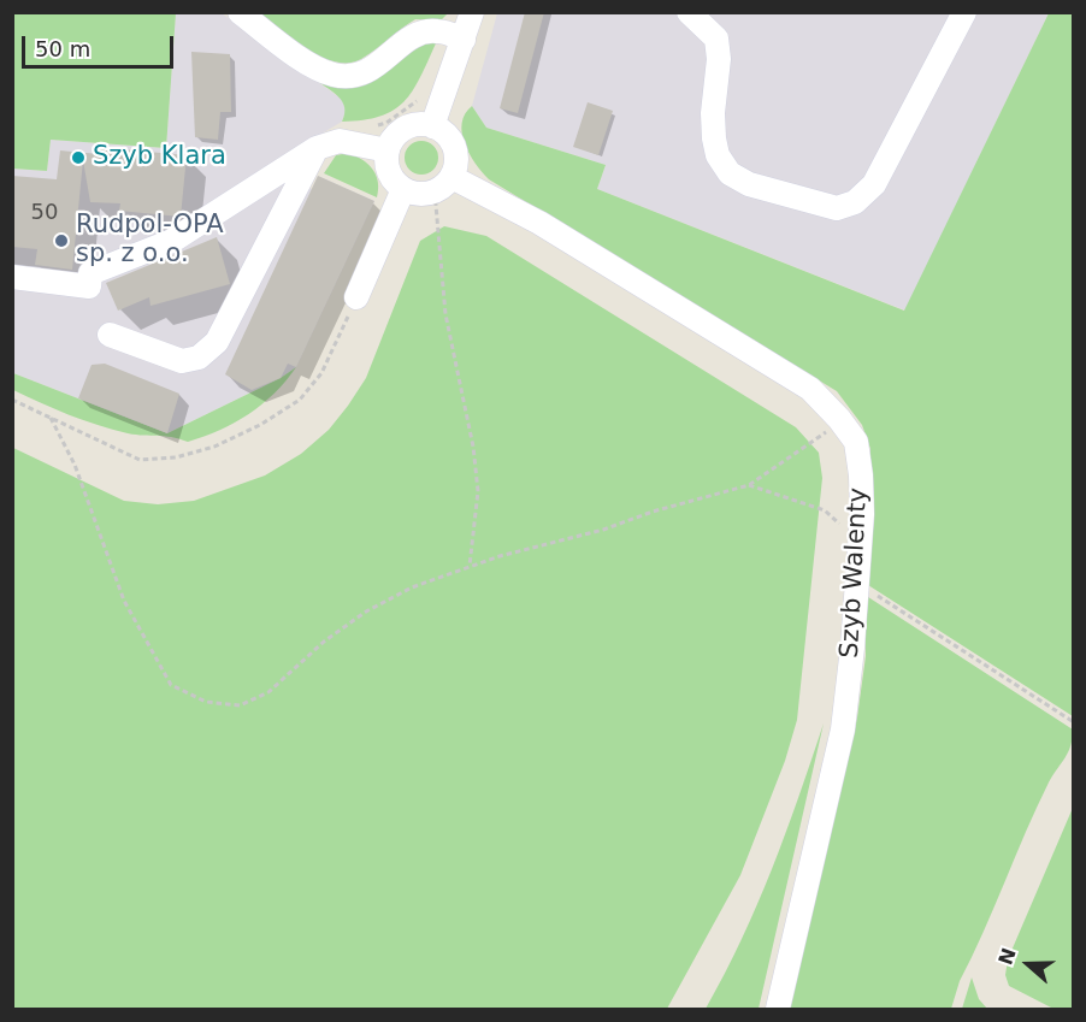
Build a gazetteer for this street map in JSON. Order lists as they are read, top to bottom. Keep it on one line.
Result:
{"streets":{"street":["Szyb Walenty"]},"places":["Szyb Klara","Rudpol-OPA sp. z o.o."],"house_numbers":["50"],"scale_bar":"50 m","north":"left"}
